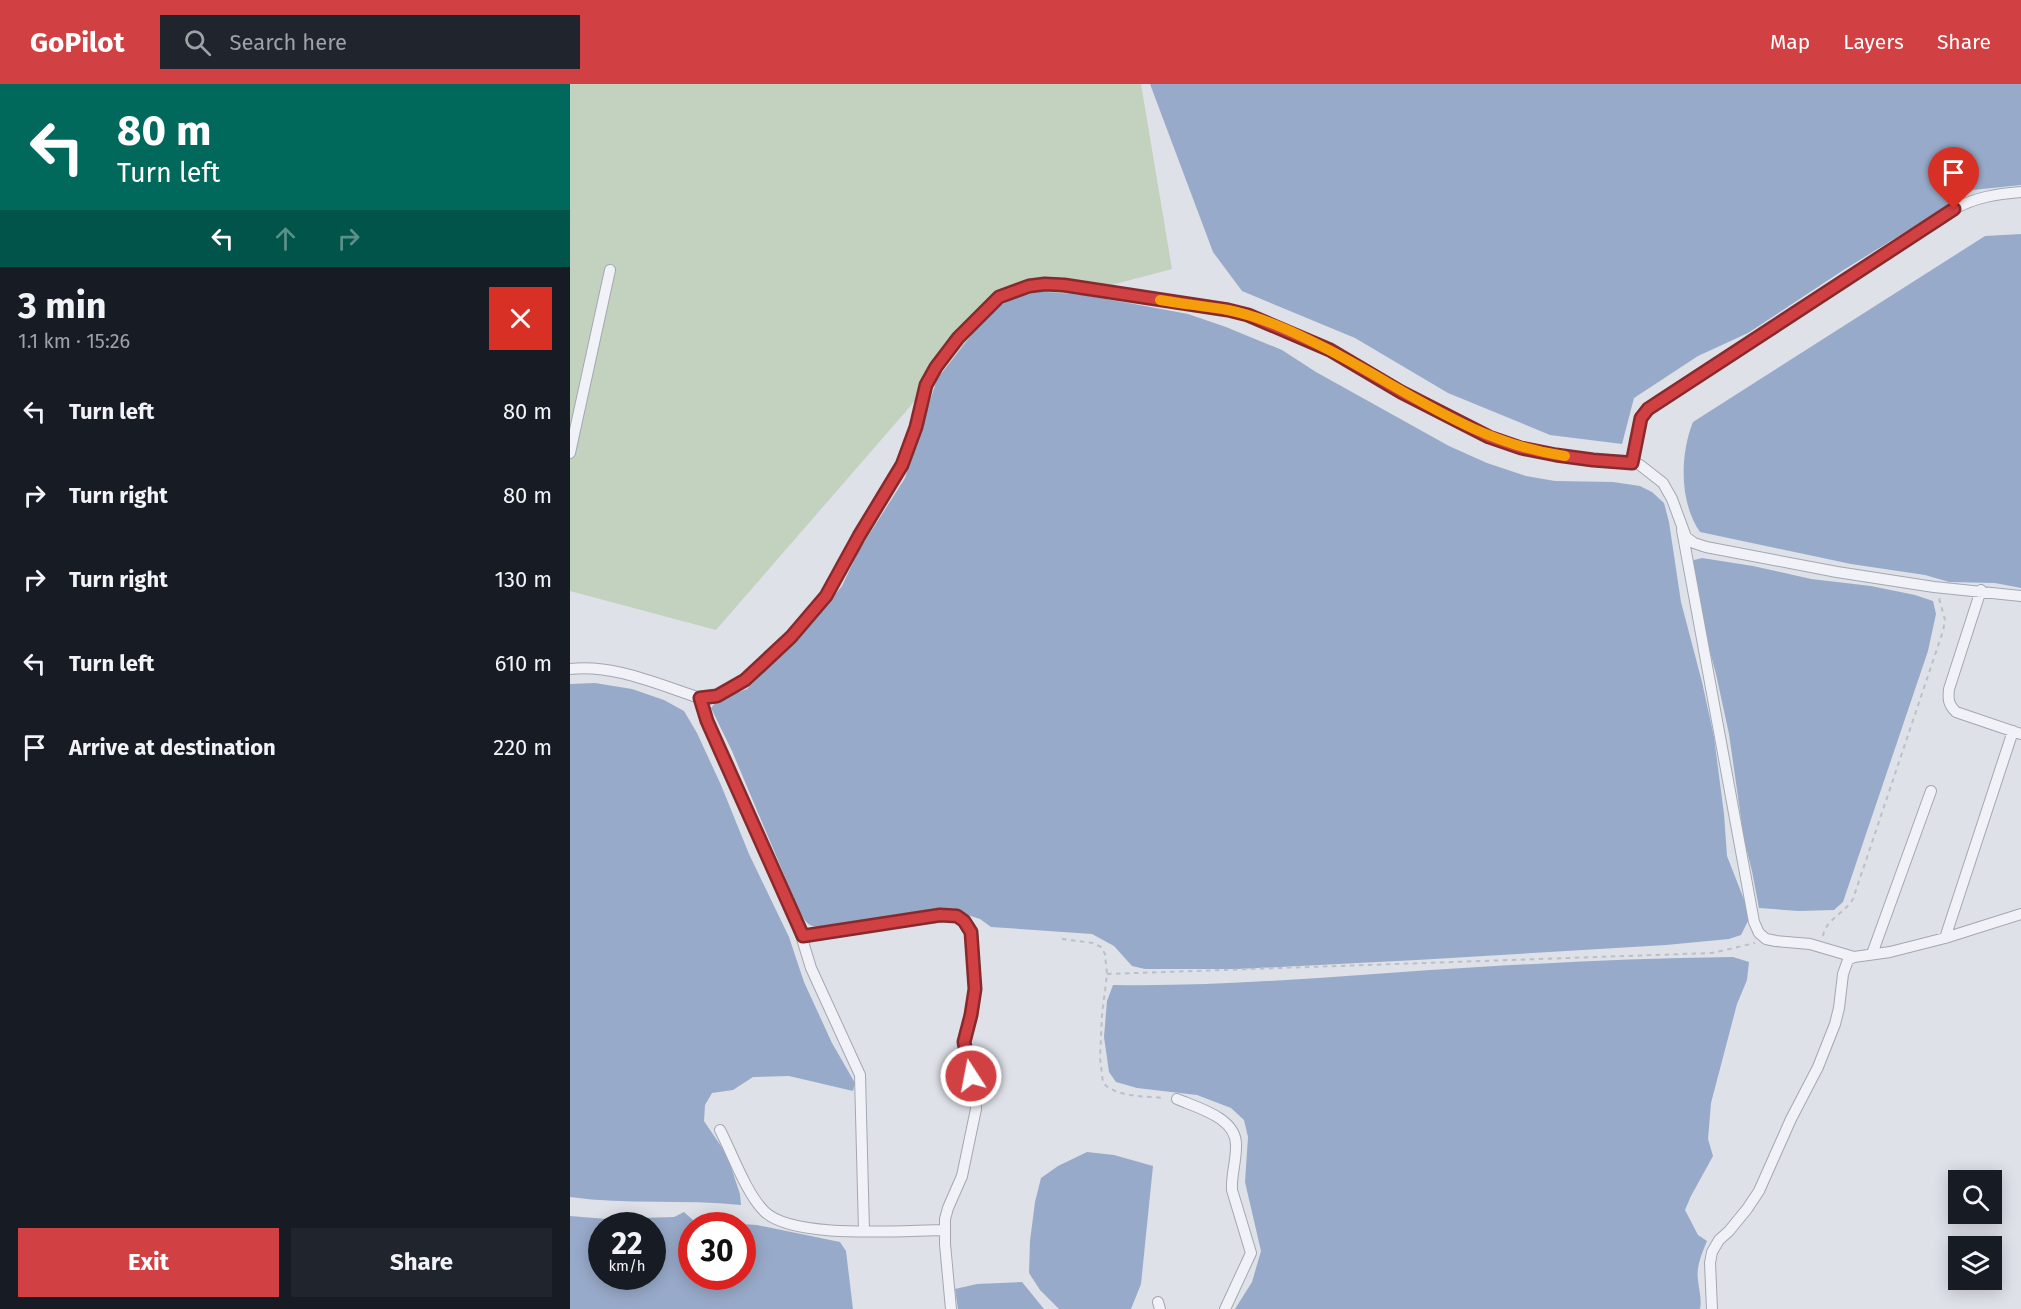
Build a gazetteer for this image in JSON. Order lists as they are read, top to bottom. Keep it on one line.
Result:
{"page":{"header":"GoPilot","search":"Search here","nav":["Map","Layers","Share"],"turn":["80 m","Turn left"],"heading":["3 min","1.1 km · 15:26"],"list":[{"name":"Turn left","value":"80 m"},{"name":"Turn right","value":"80 m"},{"name":"Turn right","value":"130 m"},{"name":"Turn left","value":"610 m"},{"name":"Arrive at destination","value":"220 m"}],"speed":"22 km/h","limit":"30","buttons":["Exit","Share"]}}
